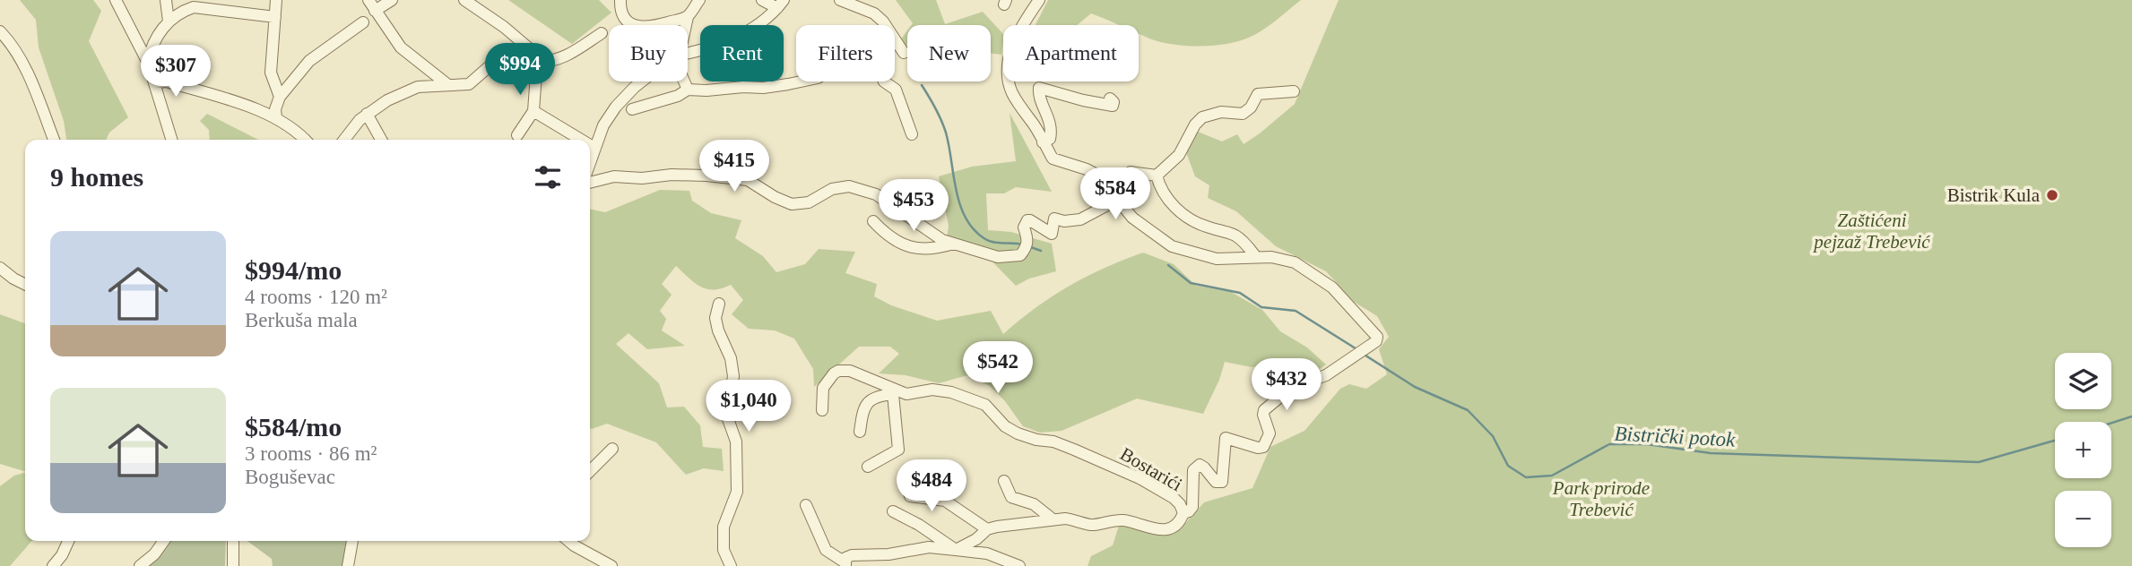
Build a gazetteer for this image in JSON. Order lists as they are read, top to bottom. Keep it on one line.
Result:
{"streets":{"street":["Bostarići"]},"water":["Bistrički potok"],"parks":["Zaštićeni pejzaž Trebević","Park prirode Trebević"],"places":["Bistrik Kula"],"page":{"chip":["Buy","Rent","Filters","New","Apartment"],"price":["$994","$307","$415","$584","$453","$542","$432","$1,040","$484"],"heading":"9 homes","list":[{"name":"$994/mo","note":"4 rooms · 120 m² · Berkuša mala"},{"name":"$584/mo","note":"3 rooms · 86 m² · Boguševac"}],"map_buttons":["+","−"]}}
